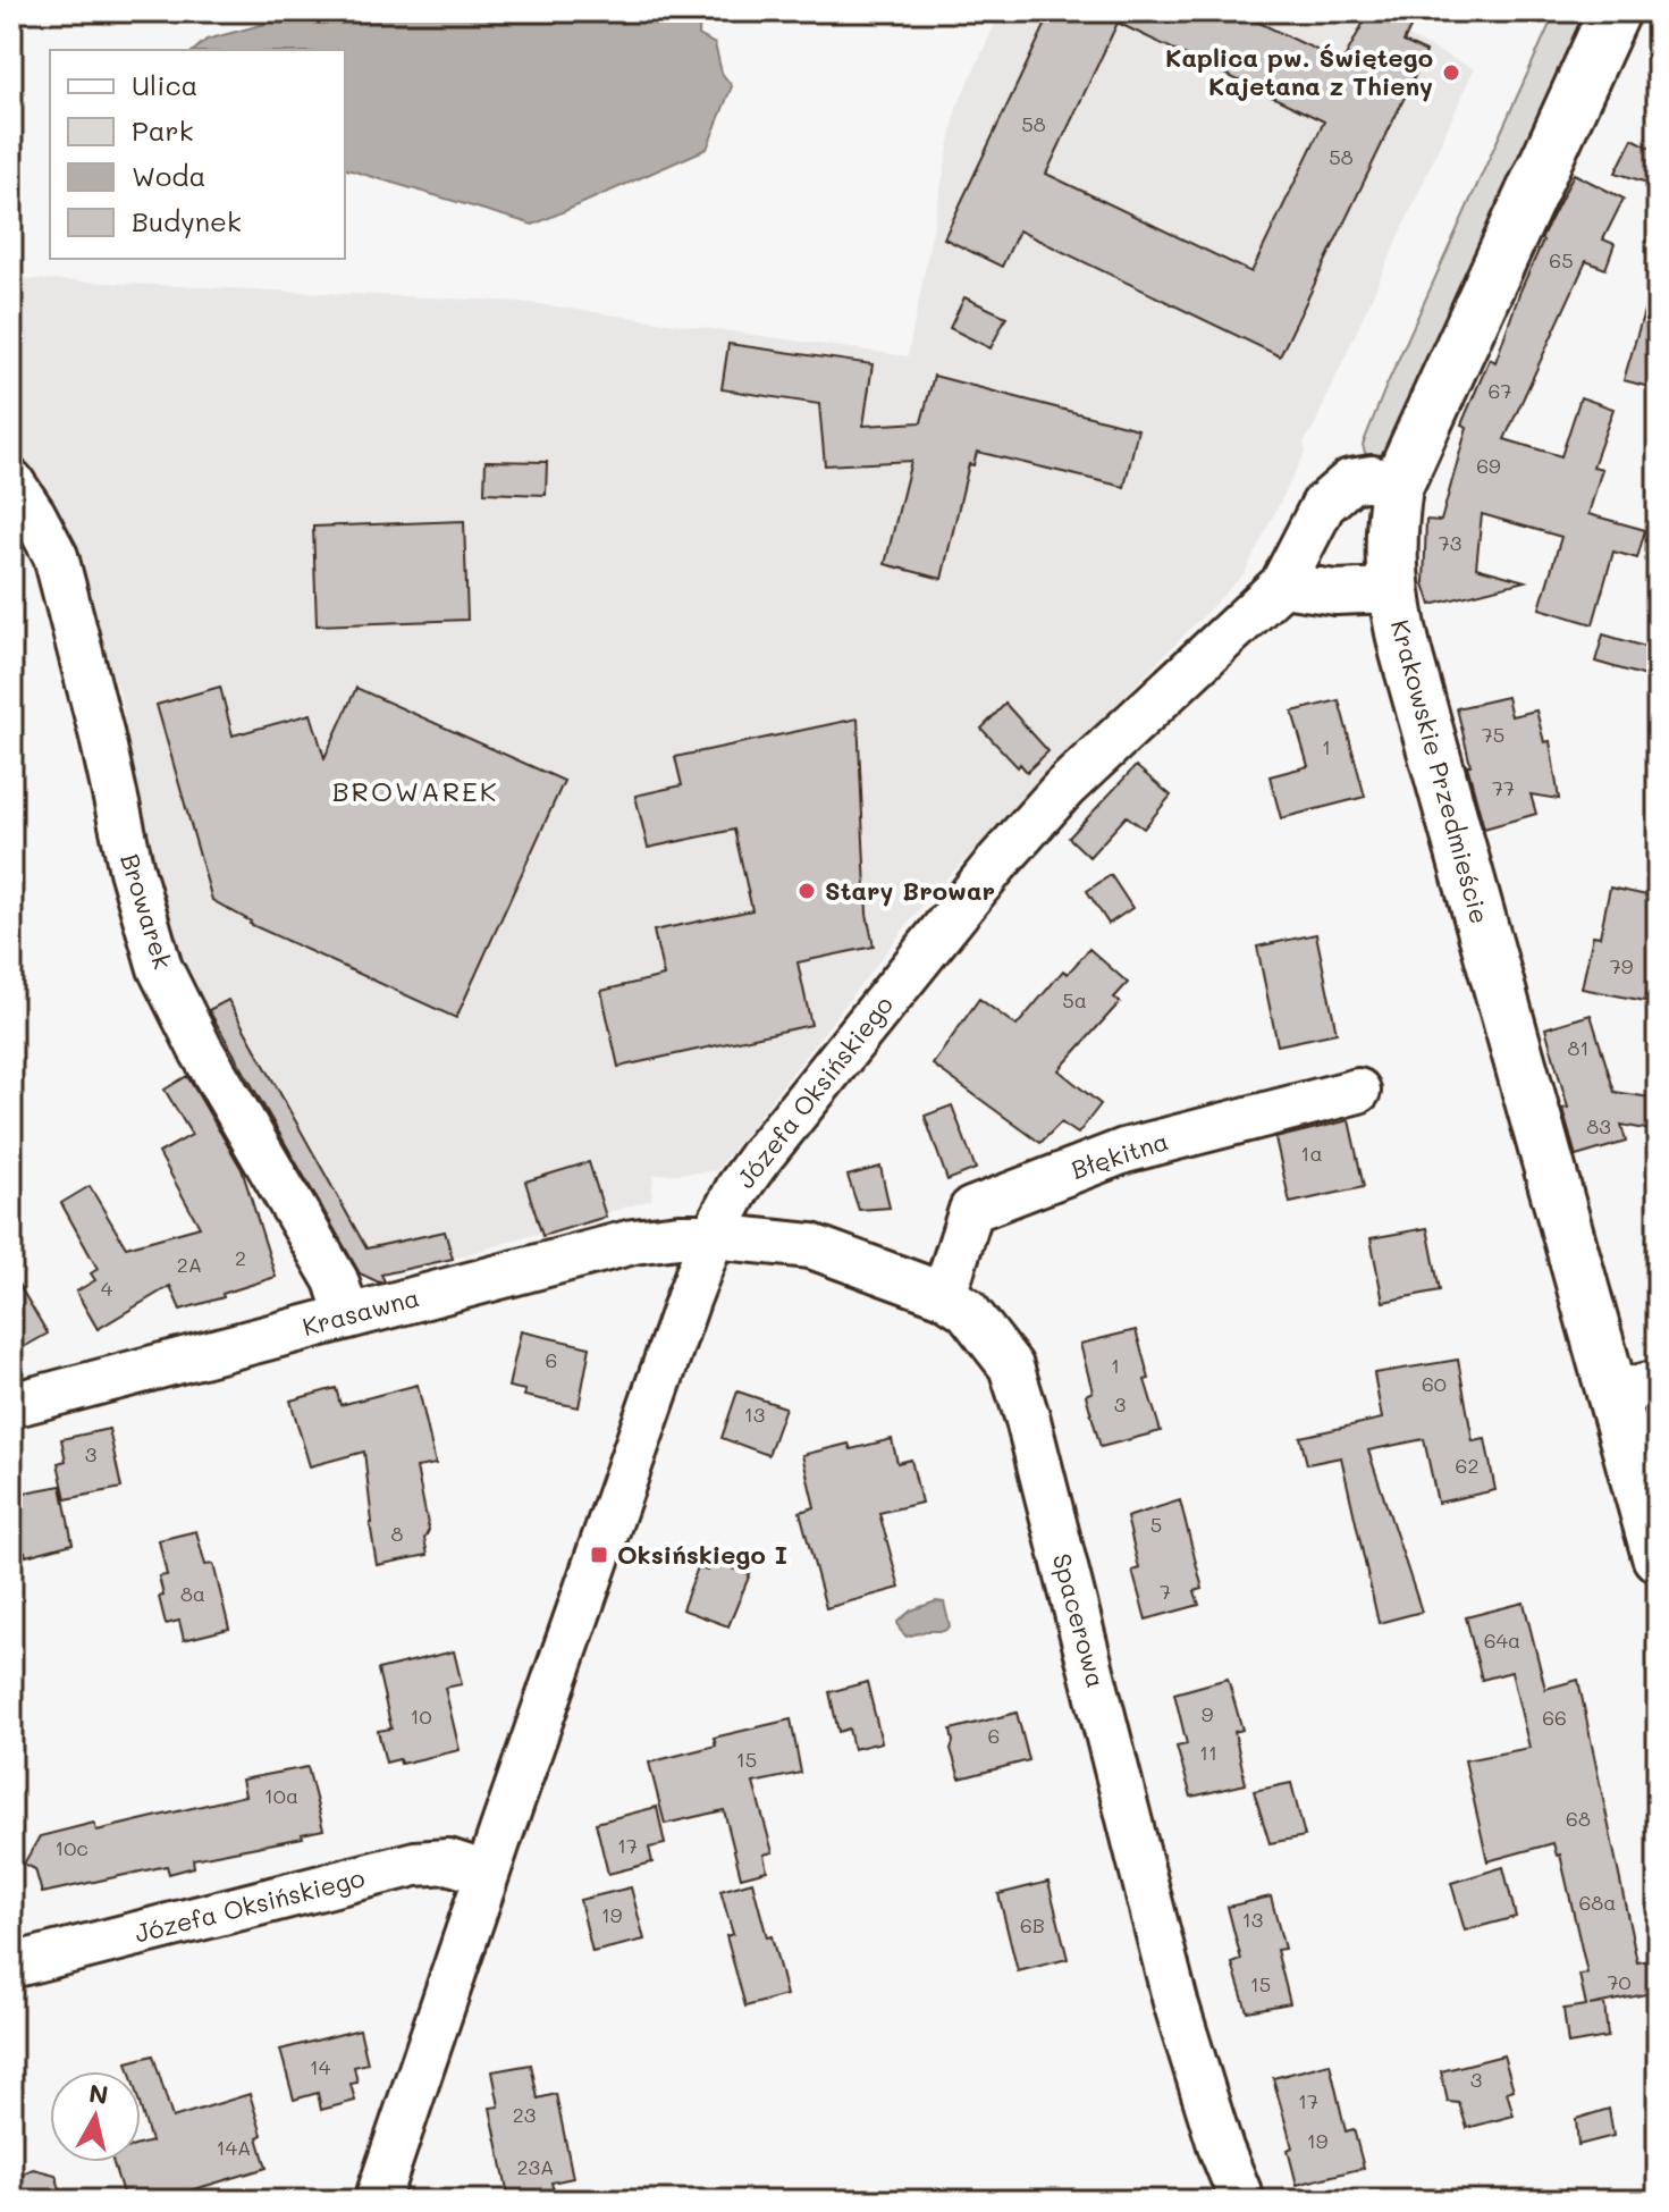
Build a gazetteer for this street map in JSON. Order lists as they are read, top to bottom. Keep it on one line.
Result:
{"streets":{"street":["Krakowskie Przedmieście","Browarek","Józefa Oksińskiego","Błękitna","Krasawna","Spacerowa"]},"crossings":[["Krakowskie Przedmieście","Józefa Oksińskiego"],["Browarek","Krasawna"],["Józefa Oksińskiego","Krasawna"],["Józefa Oksińskiego","Spacerowa"],["Błękitna","Spacerowa"],["Krasawna","Spacerowa"]],"districts":["BROWAREK"],"places":{"other":["Kaplica pw. Świętego Kajetana z Thieny","Stary Browar"],"transit":["Oksińskiego I"]},"house_numbers":["58","58","65","67","69","73","75","1","77","79","5a","81","83","1a","2","2A","4","6","1","60","3","13","3","62","5","8","7","8a","64a","9","10","66","6","11","15","10a","68","17","10c","68a","19","13","6B","70","15","14","3","17","23","19","14A","23A"],"legend":["Ulica","Park","Woda","Budynek"],"north":"top"}
